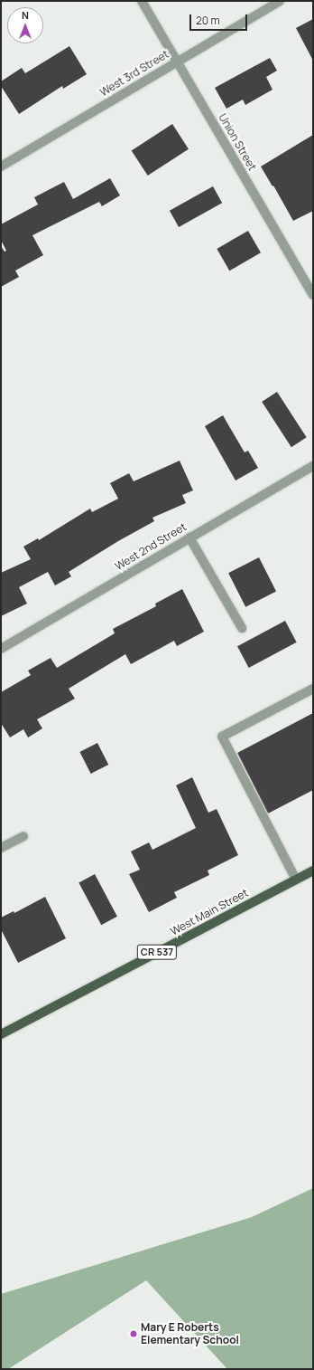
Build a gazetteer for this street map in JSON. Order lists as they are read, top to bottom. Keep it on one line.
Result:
{"streets":{"main road":["West Main Street","CR 537"],"street":["West 3rd Street","Union Street","West 2nd Street"]},"crossings":[["West 3rd Street","Union Street"]],"places":["Mary E Roberts Elementary School"],"scale_bar":"20 m","north":"top"}
